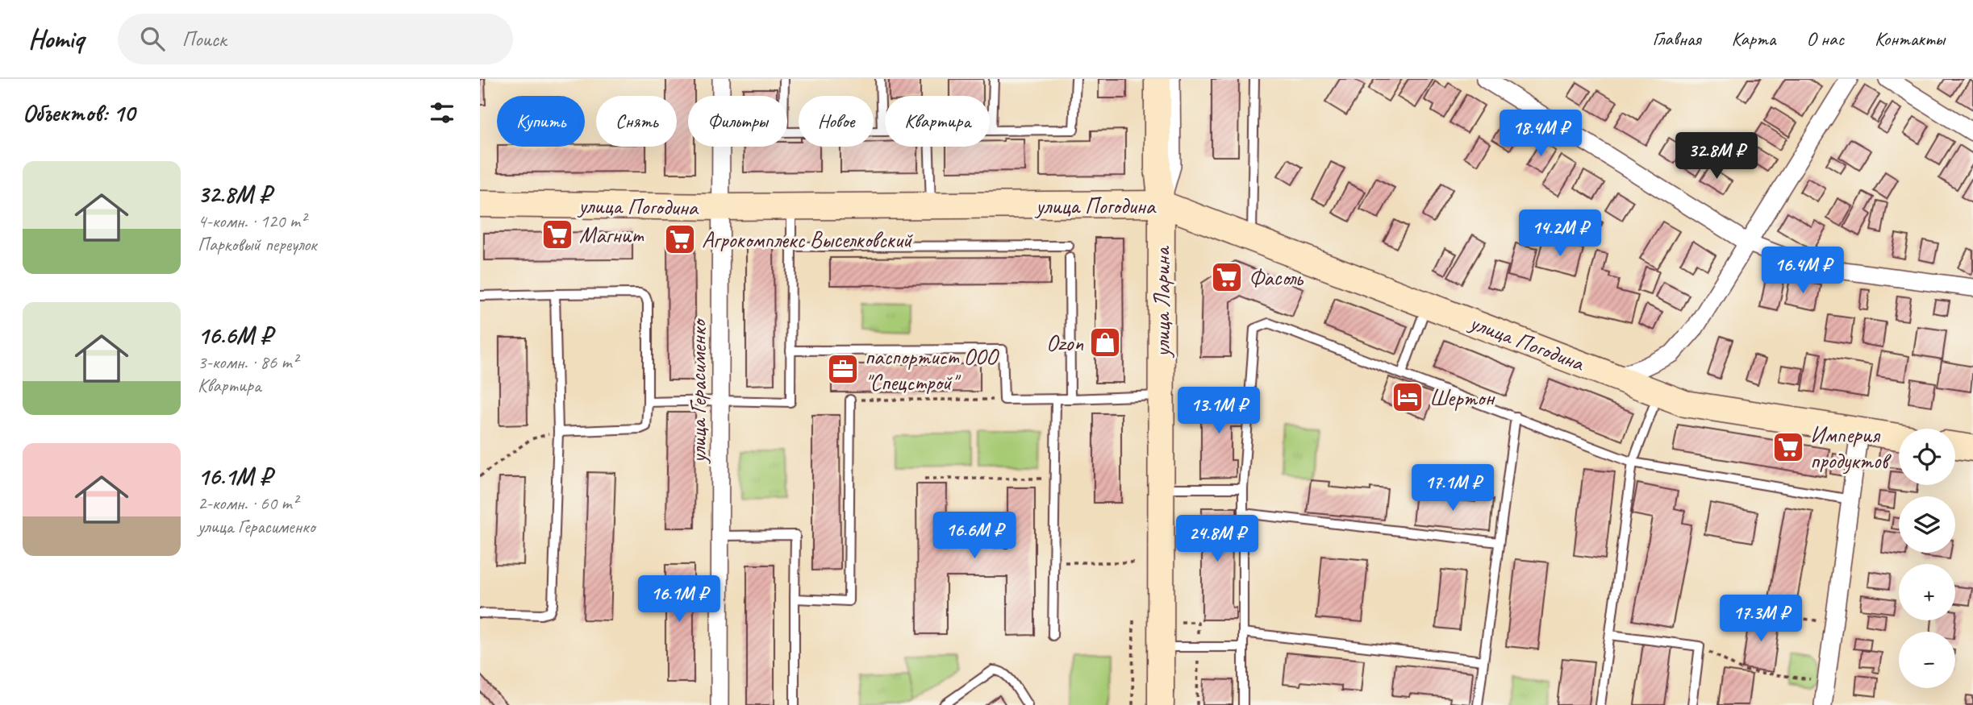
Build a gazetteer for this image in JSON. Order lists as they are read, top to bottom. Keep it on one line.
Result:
{"streets":{"street":["улица Погодина","улица Ларина","улица Герасименко"]},"crossings":[["улица Погодина","улица Ларина"],["улица Погодина","улица Герасименко"]],"places":{"supermarket":["Магнит","Агрокомплекс Выселковский","Фасоль","Империя продуктов"],"shop":["Ozon"],"office":["паспортист ООО \"Спецстрой\""],"hotel":["Шертон"]},"page":{"header":"Homiq","search":"Поиск","nav":["Главная","Карта","О нас","Контакты"],"heading":"Объектов: 10","chip":["Купить","Снять","Фильтры","Новое","Квартира"],"price":["18.4M ₽","32.8M ₽","14.2M ₽","16.4M ₽","13.1M ₽","17.1M ₽","16.6M ₽","24.8M ₽","16.1M ₽","17.3M ₽"],"list":[{"name":"32.8M ₽","note":"4-комн. · 120 m² · Парковый переулок"},{"name":"16.6M ₽","note":"3-комн. · 86 m² · Квартира"},{"name":"16.1M ₽","note":"2-комн. · 60 m² · улица Герасименко"}],"map_buttons":["+","−"]}}
